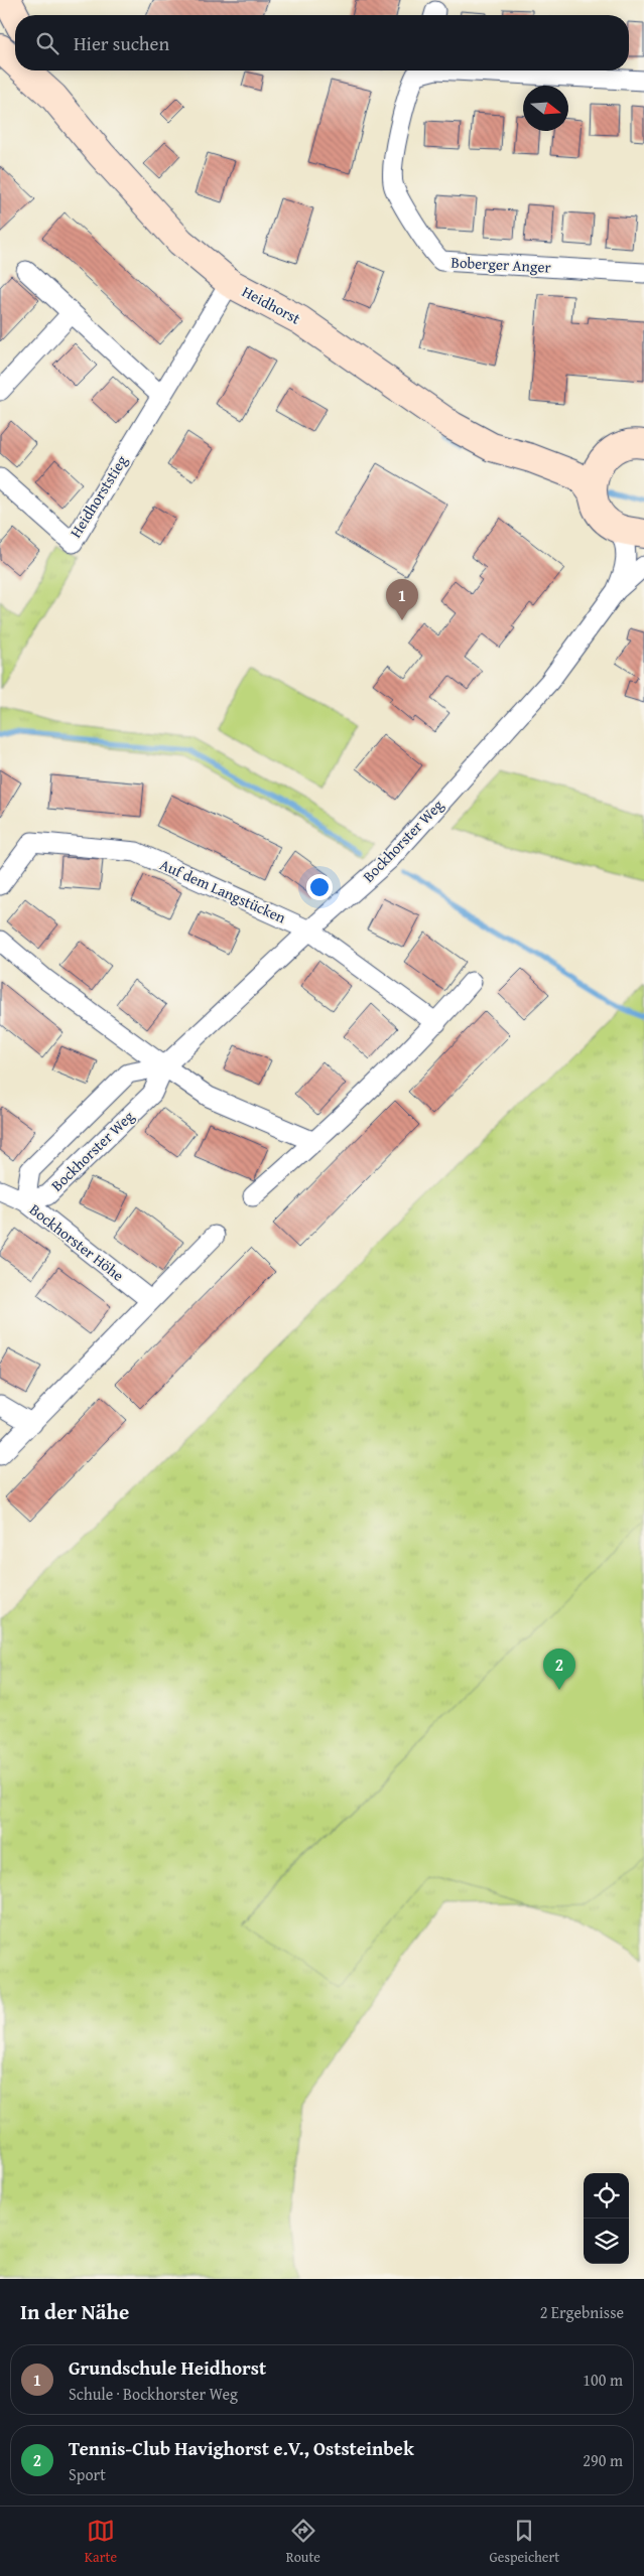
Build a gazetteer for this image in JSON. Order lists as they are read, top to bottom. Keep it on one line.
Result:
{"streets":{"street":["Boberger Anger","Heidhorst","Heidhorststieg","Bockhorster Weg","Auf dem Langstücken","Bockhorster Höhe"]},"crossings":[["Heidhorst","Heidhorststieg"],["Heidhorst","Bockhorster Weg"],["Bockhorster Weg","Auf dem Langstücken"],["Bockhorster Weg","Bockhorster Höhe"]],"north":"right","page":{"search":"Hier suchen","pins":["1","2"],"heading":["In der Nähe","2 Ergebnisse"],"list":[{"mark":"1","name":"Grundschule Heidhorst","note":"Schule · Bockhorster Weg","value":"100 m"},{"mark":"2","name":"Tennis-Club Havighorst e.V., Oststeinbek","note":"Sport","value":"290 m"}],"nav":["Karte","Route","Gespeichert"]}}
